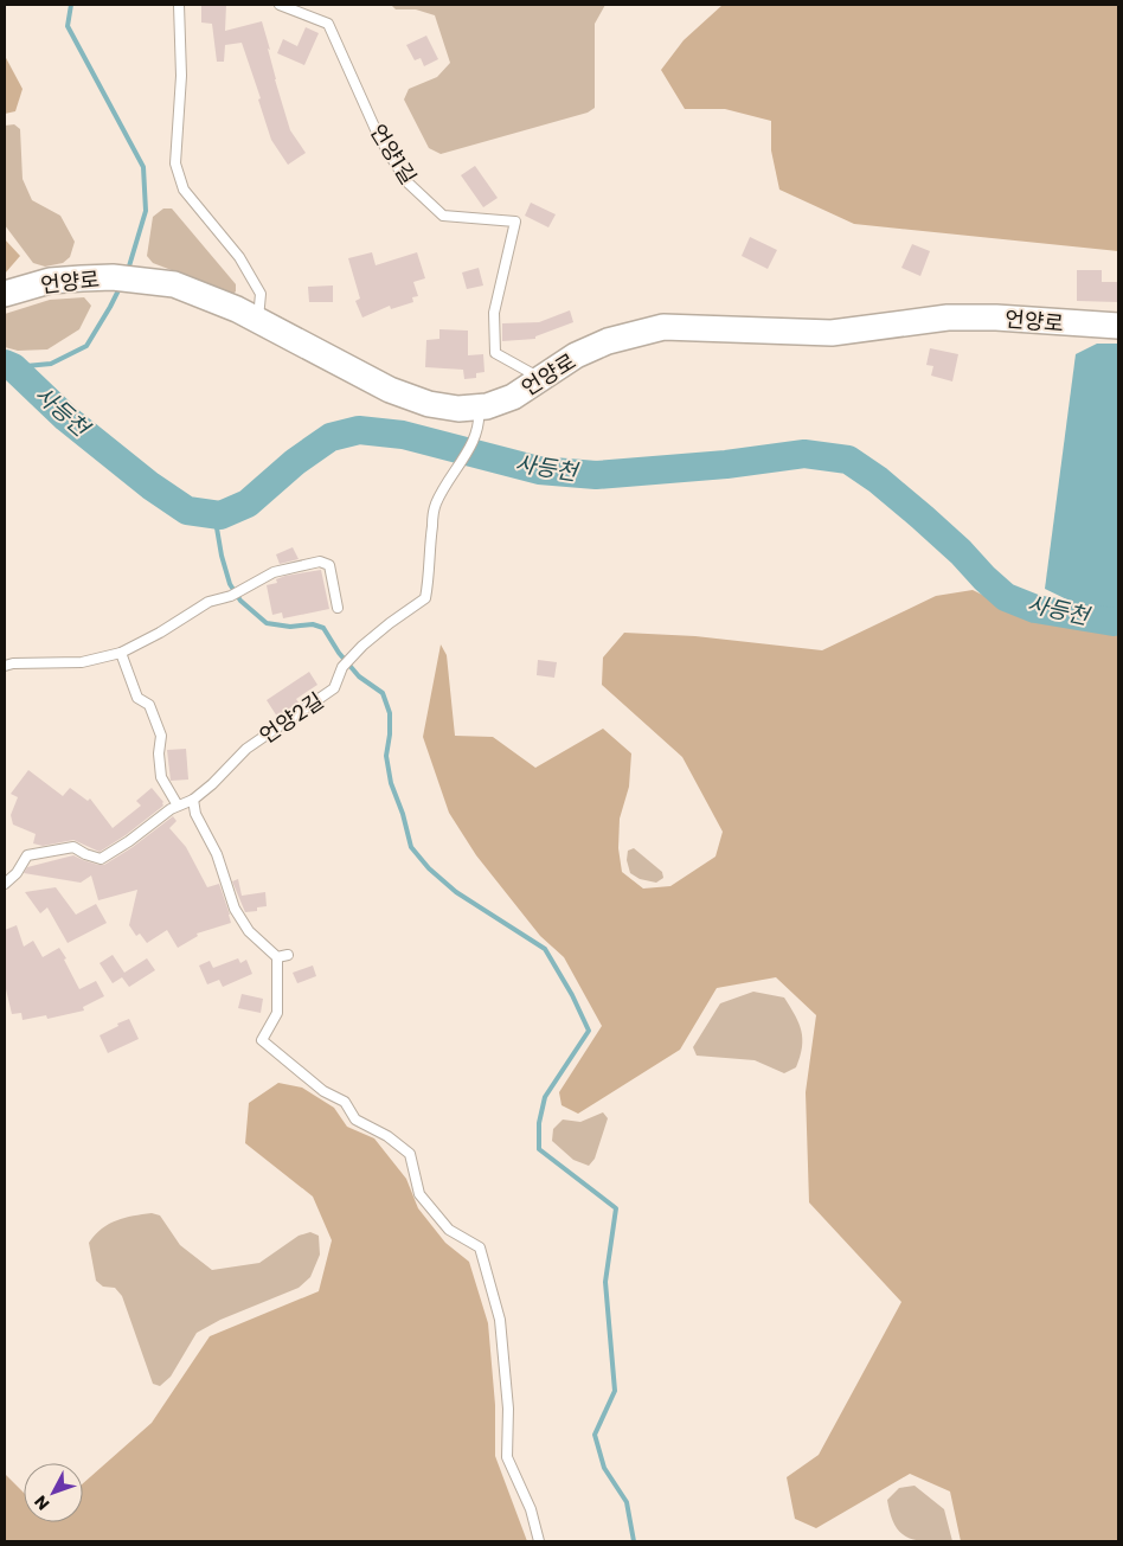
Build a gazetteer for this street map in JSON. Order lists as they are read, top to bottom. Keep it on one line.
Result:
{"streets":{"street":["언양로"],"lane":["언양1길","언양2길"]},"crossings":[["언양1길","언양로"],["언양로","언양2길"]],"water":["사등천"],"north":"bottom left"}
